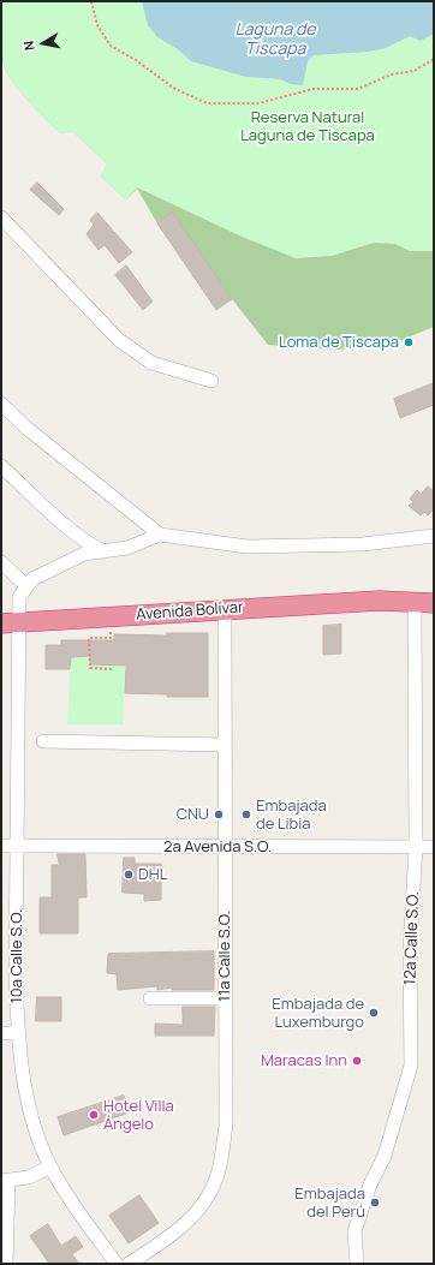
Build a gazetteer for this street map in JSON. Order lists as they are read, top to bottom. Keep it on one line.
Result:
{"streets":{"highway":["Avenida Bolívar"],"street":["2a Avenida S.O.","12a Calle S.O.","10a Calle S.O.","11a Calle S.O."]},"crossings":[["Avenida Bolívar","12a Calle S.O."],["Avenida Bolívar","10a Calle S.O."],["Avenida Bolívar","11a Calle S.O."],["2a Avenida S.O.","12a Calle S.O."],["2a Avenida S.O.","10a Calle S.O."],["2a Avenida S.O.","11a Calle S.O."]],"water":["Laguna de Tiscapa"],"parks":["Reserva Natural Laguna de Tiscapa"],"places":["Loma de Tiscapa","CNU","Embajada de Libia","DHL","Embajada de Luxemburgo","Maracas Inn","Hotel Villa Ángelo","Embajada del Perú"],"north":"left"}
